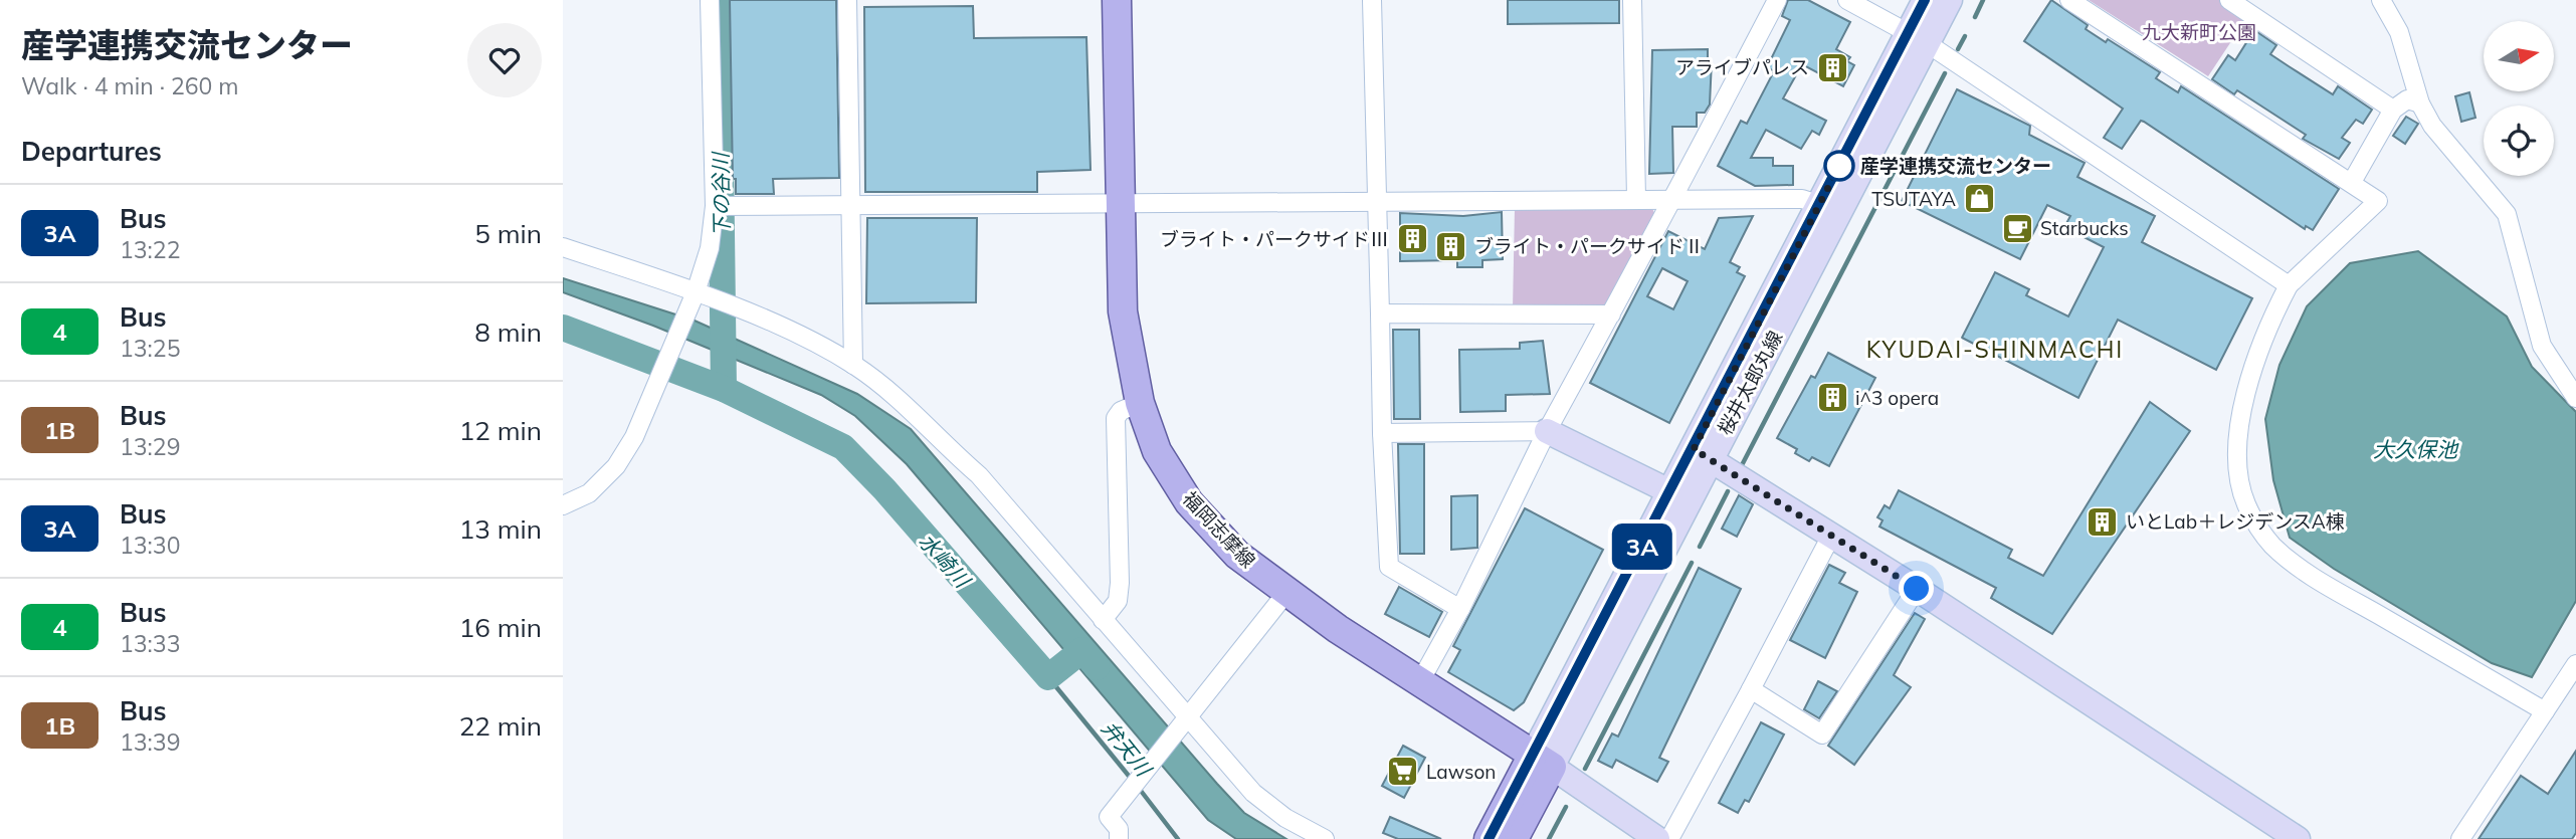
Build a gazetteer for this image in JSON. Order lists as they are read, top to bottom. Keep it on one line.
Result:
{"streets":{"main road":["桜井太郎丸線","福岡志摩線"]},"crossings":[["桜井太郎丸線","福岡志摩線"]],"districts":["KYUDAI-SHINMACHI"],"water":["下の谷川","大久保池","水崎川","弁天川"],"parks":["九大新町公園"],"places":{"building":["アライブパレス","ブライト・パークサイドⅢ","ブライト・パークサイドⅡ","i^3 opera","いとLab＋レジデンスA棟"],"other":["産学連携交流センター"],"shop":["TSUTAYA"],"cafe":["Starbucks"],"supermarket":["Lawson"]},"lines":["bus line 3A"],"north":"right","page":{"heading":[["産学連携交流センター","Walk · 4 min · 260 m"],"Departures"],"on_map":"3A","list":[{"mark":"3A","name":"Bus","note":"13:22","value":"5 min"},{"mark":"4","name":"Bus","note":"13:25","value":"8 min"},{"mark":"1B","name":"Bus","note":"13:29","value":"12 min"},{"mark":"3A","name":"Bus","note":"13:30","value":"13 min"},{"mark":"4","name":"Bus","note":"13:33","value":"16 min"},{"mark":"1B","name":"Bus","note":"13:39","value":"22 min"}]}}
